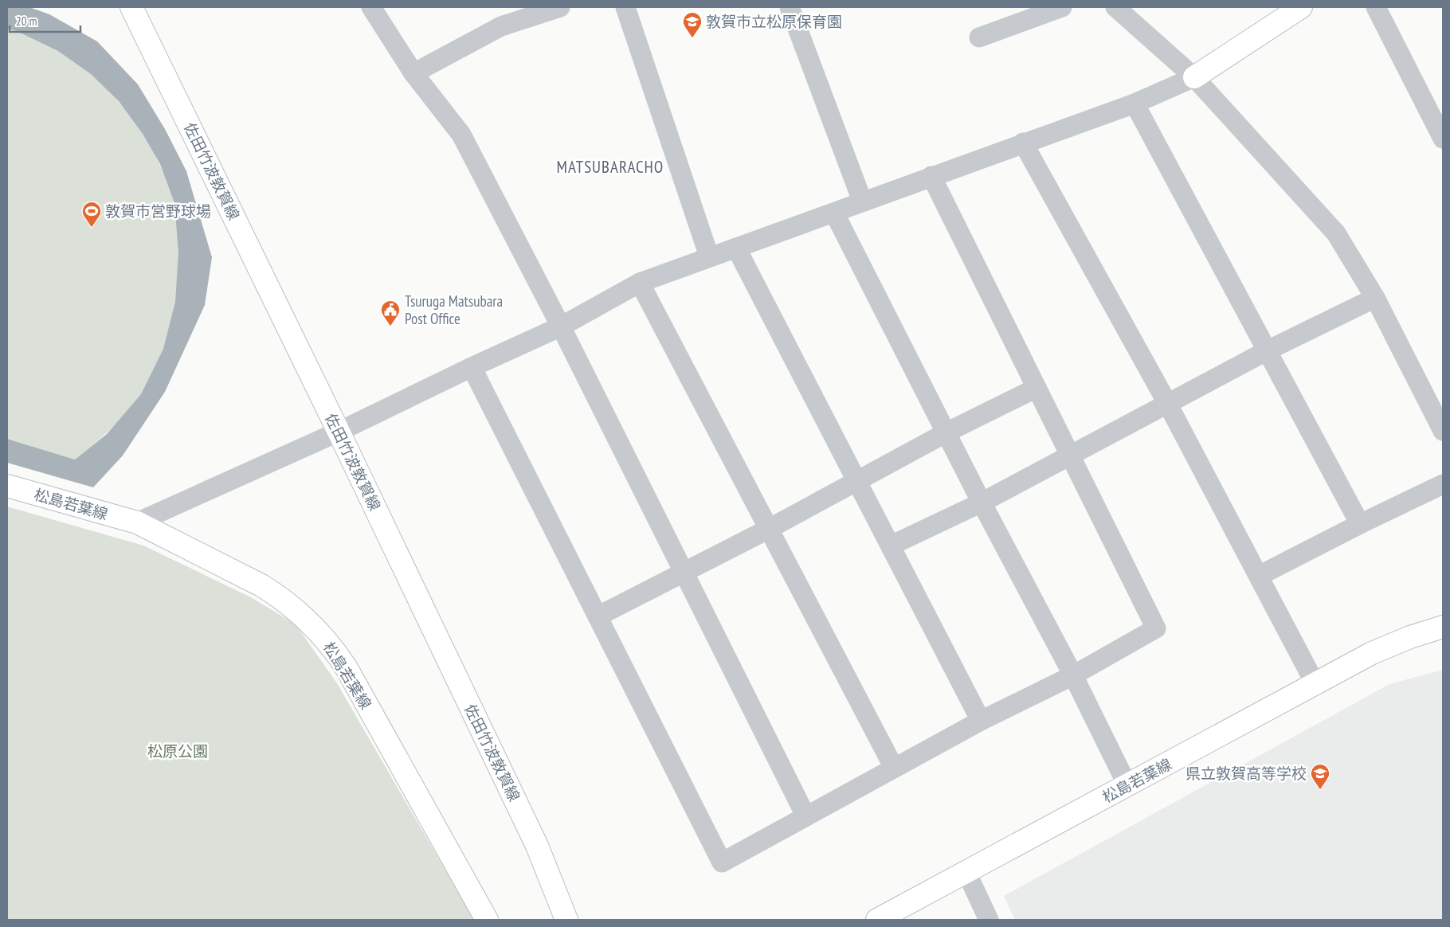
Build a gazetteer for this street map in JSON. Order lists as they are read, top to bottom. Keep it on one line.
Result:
{"streets":{"main road":["佐田竹波敦賀線","松島若葉線"]},"districts":["MATSUBARACHO"],"parks":["松原公園"],"places":{"school or university":["敦賀市立松原保育園","県立敦賀高等学校"],"sports":["敦賀市営野球場"],"public building":["Tsuruga Matsubara Post Office"]},"scale_bar":"20 m"}
